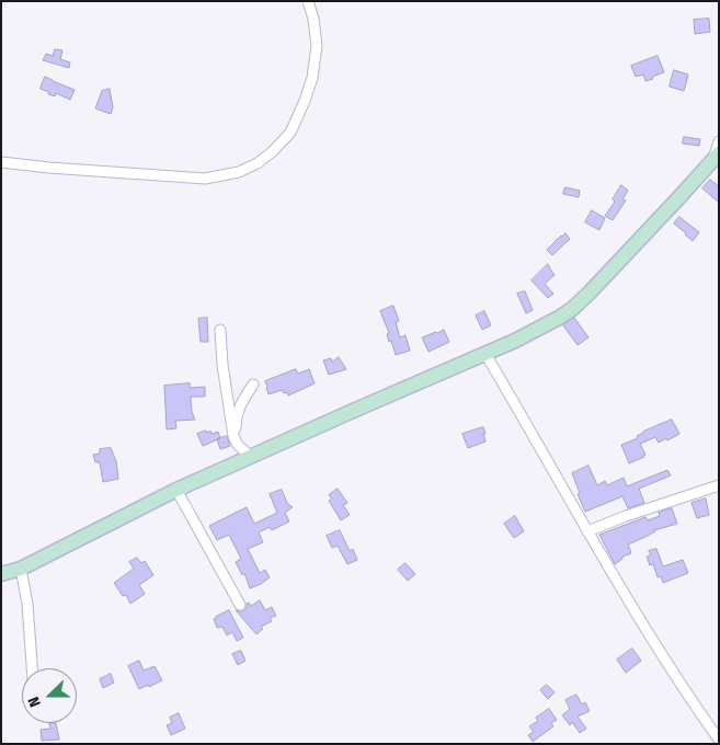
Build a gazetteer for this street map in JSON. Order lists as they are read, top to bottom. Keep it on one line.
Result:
{"north":"left"}
